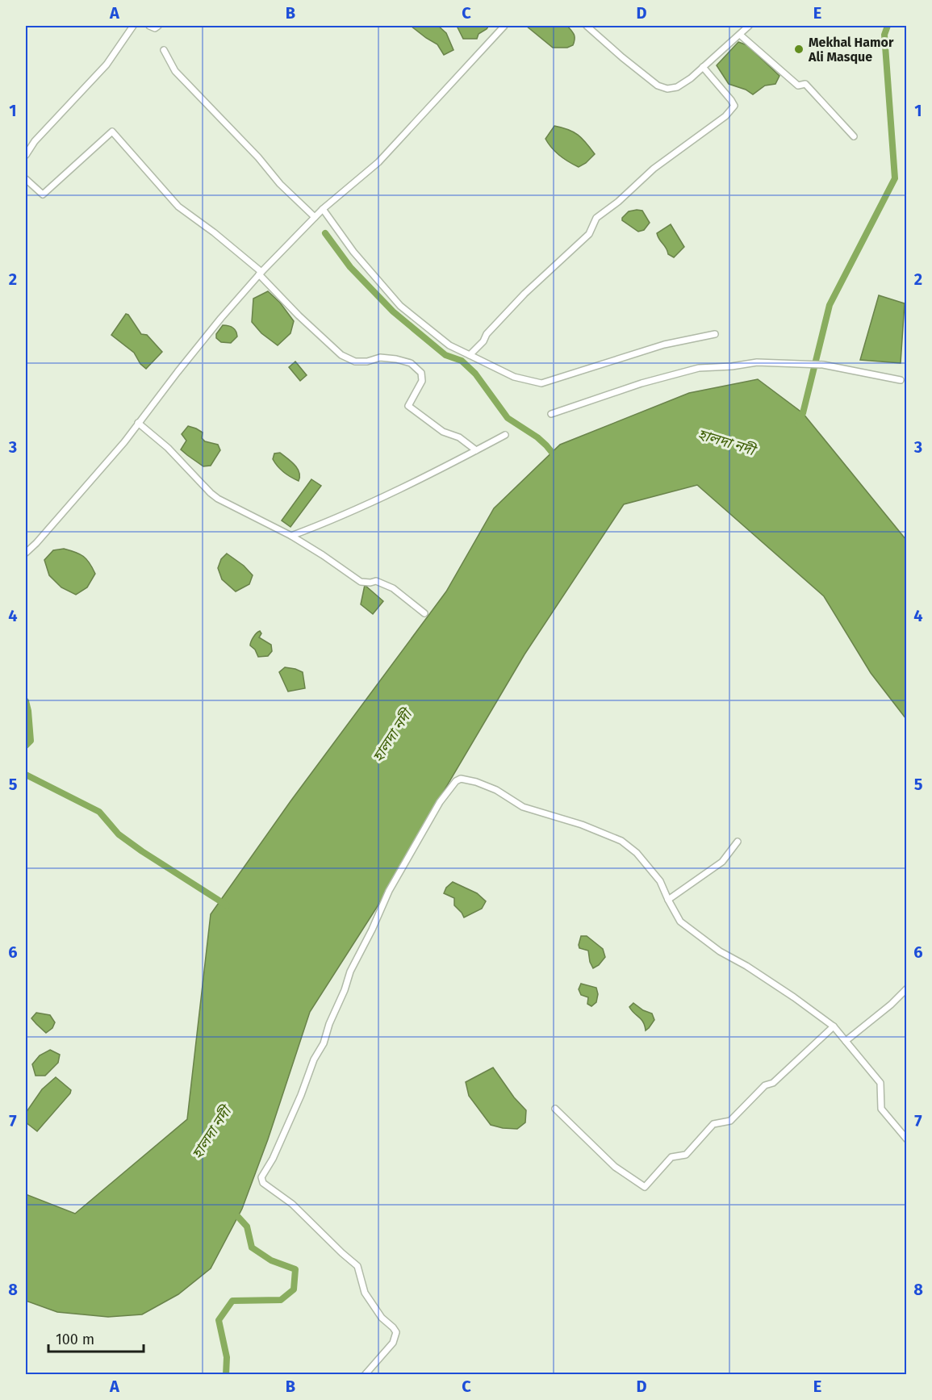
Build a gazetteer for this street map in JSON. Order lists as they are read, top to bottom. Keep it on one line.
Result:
{"water":["হালদা নদী"],"places":["Mekhal Hamor Ali Masque"],"scale_bar":"100 m","grid":{"columns":["A","B","C","D","E"],"rows":["1","2","3","4","5","6","7","8"]}}
